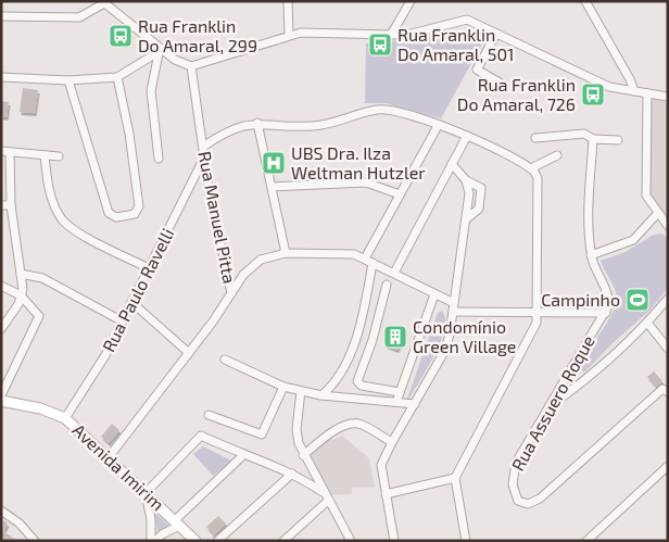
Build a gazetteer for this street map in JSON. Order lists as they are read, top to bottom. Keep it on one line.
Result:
{"streets":{"main road":["Avenida Imirim"],"street":["Rua Manuel Pitta","Rua Paulo Ravelli","Rua Assuero Roque"]},"crossings":[["Rua Manuel Pitta","Rua Paulo Ravelli"],["Rua Manuel Pitta","Avenida Imirim"],["Rua Paulo Ravelli","Avenida Imirim"]],"places":{"bus stop":["Rua Franklin Do Amaral, 299","Rua Franklin Do Amaral, 501","Rua Franklin Do Amaral, 726"],"hospital":["UBS Dra. Ilza Weltman Hutzler"],"sports":["Campinho"],"building":["Condomínio Green Village"]}}
